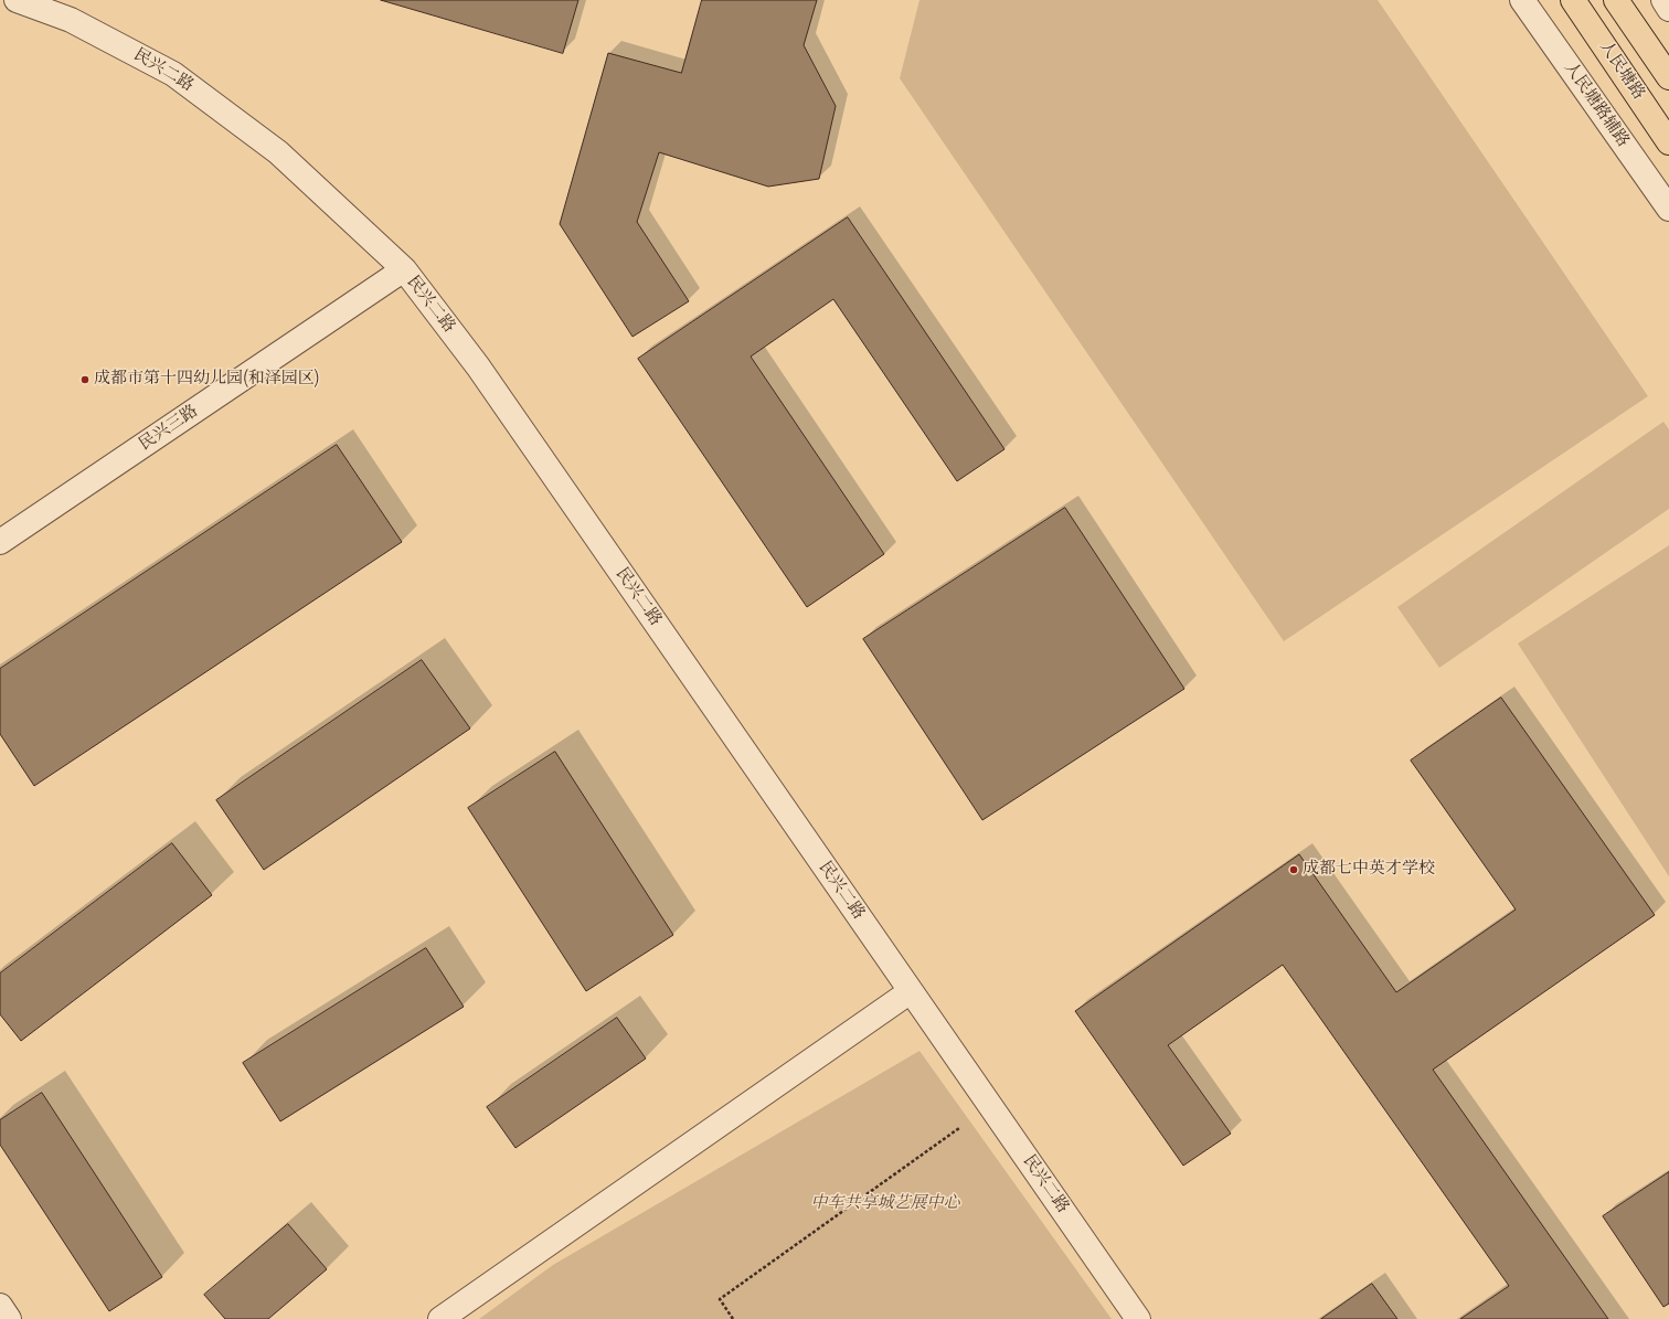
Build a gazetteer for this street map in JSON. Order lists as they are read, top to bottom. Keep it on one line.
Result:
{"streets":{"main road":["人民塘路"],"street":["民兴二路","人民塘路辅路","民兴三路"]},"crossings":[["民兴二路","民兴三路"]],"parks":["中车共享城艺展中心"],"places":["成都市第十四幼儿园(和泽园区)","成都七中英才学校"]}
